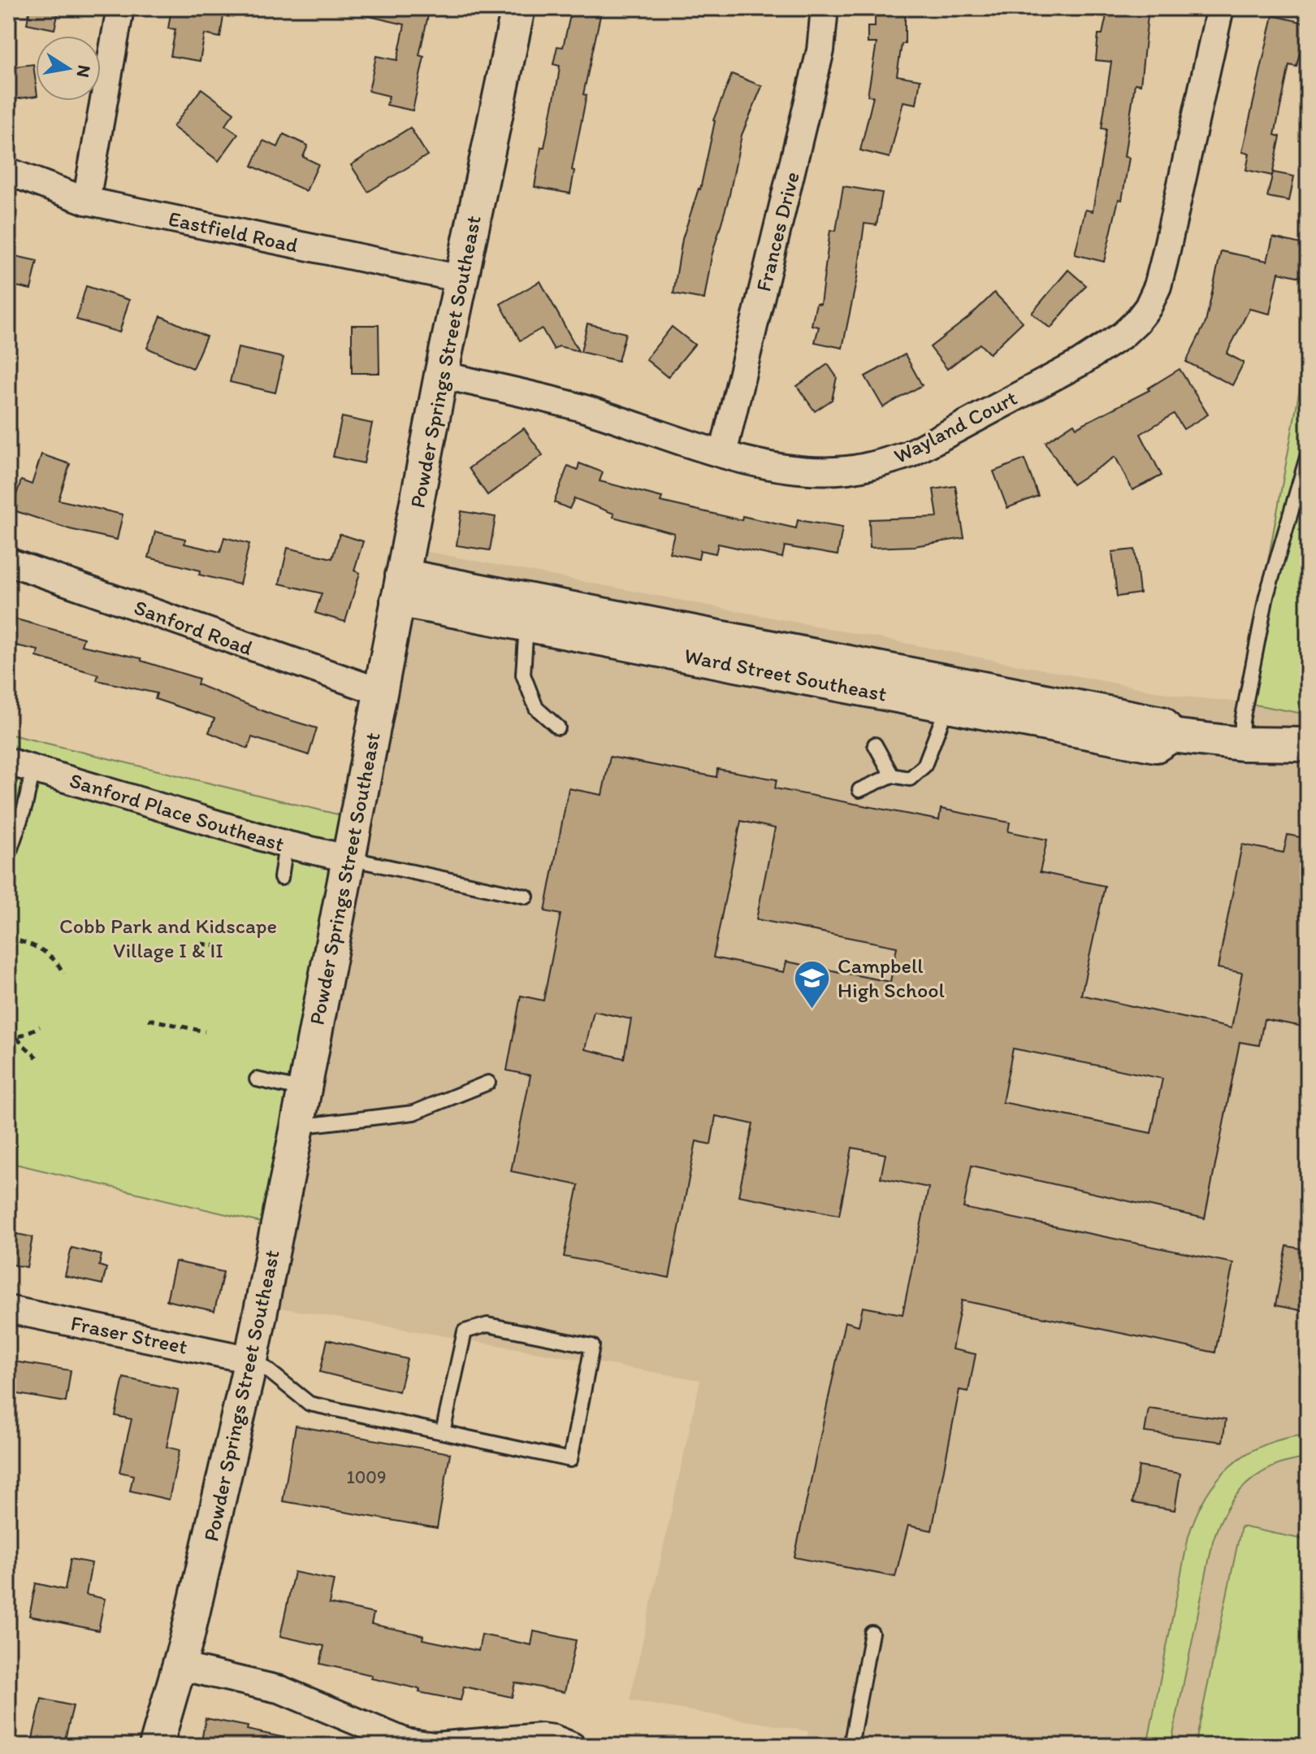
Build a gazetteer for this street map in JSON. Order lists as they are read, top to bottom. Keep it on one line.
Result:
{"streets":{"street":["Eastfield Road","Frances Drive","Powder Springs Street Southeast","Wayland Court","Sanford Road","Ward Street Southeast","Sanford Place Southeast","Fraser Street"]},"crossings":[["Eastfield Road","Powder Springs Street Southeast"],["Frances Drive","Wayland Court"],["Powder Springs Street Southeast","Wayland Court"],["Powder Springs Street Southeast","Sanford Road"],["Powder Springs Street Southeast","Ward Street Southeast"],["Powder Springs Street Southeast","Sanford Place Southeast"],["Powder Springs Street Southeast","Fraser Street"]],"parks":["Cobb Park and Kidscape Village I & II"],"places":{"school or university":["Campbell High School"]},"house_numbers":["1009"],"north":"right"}
